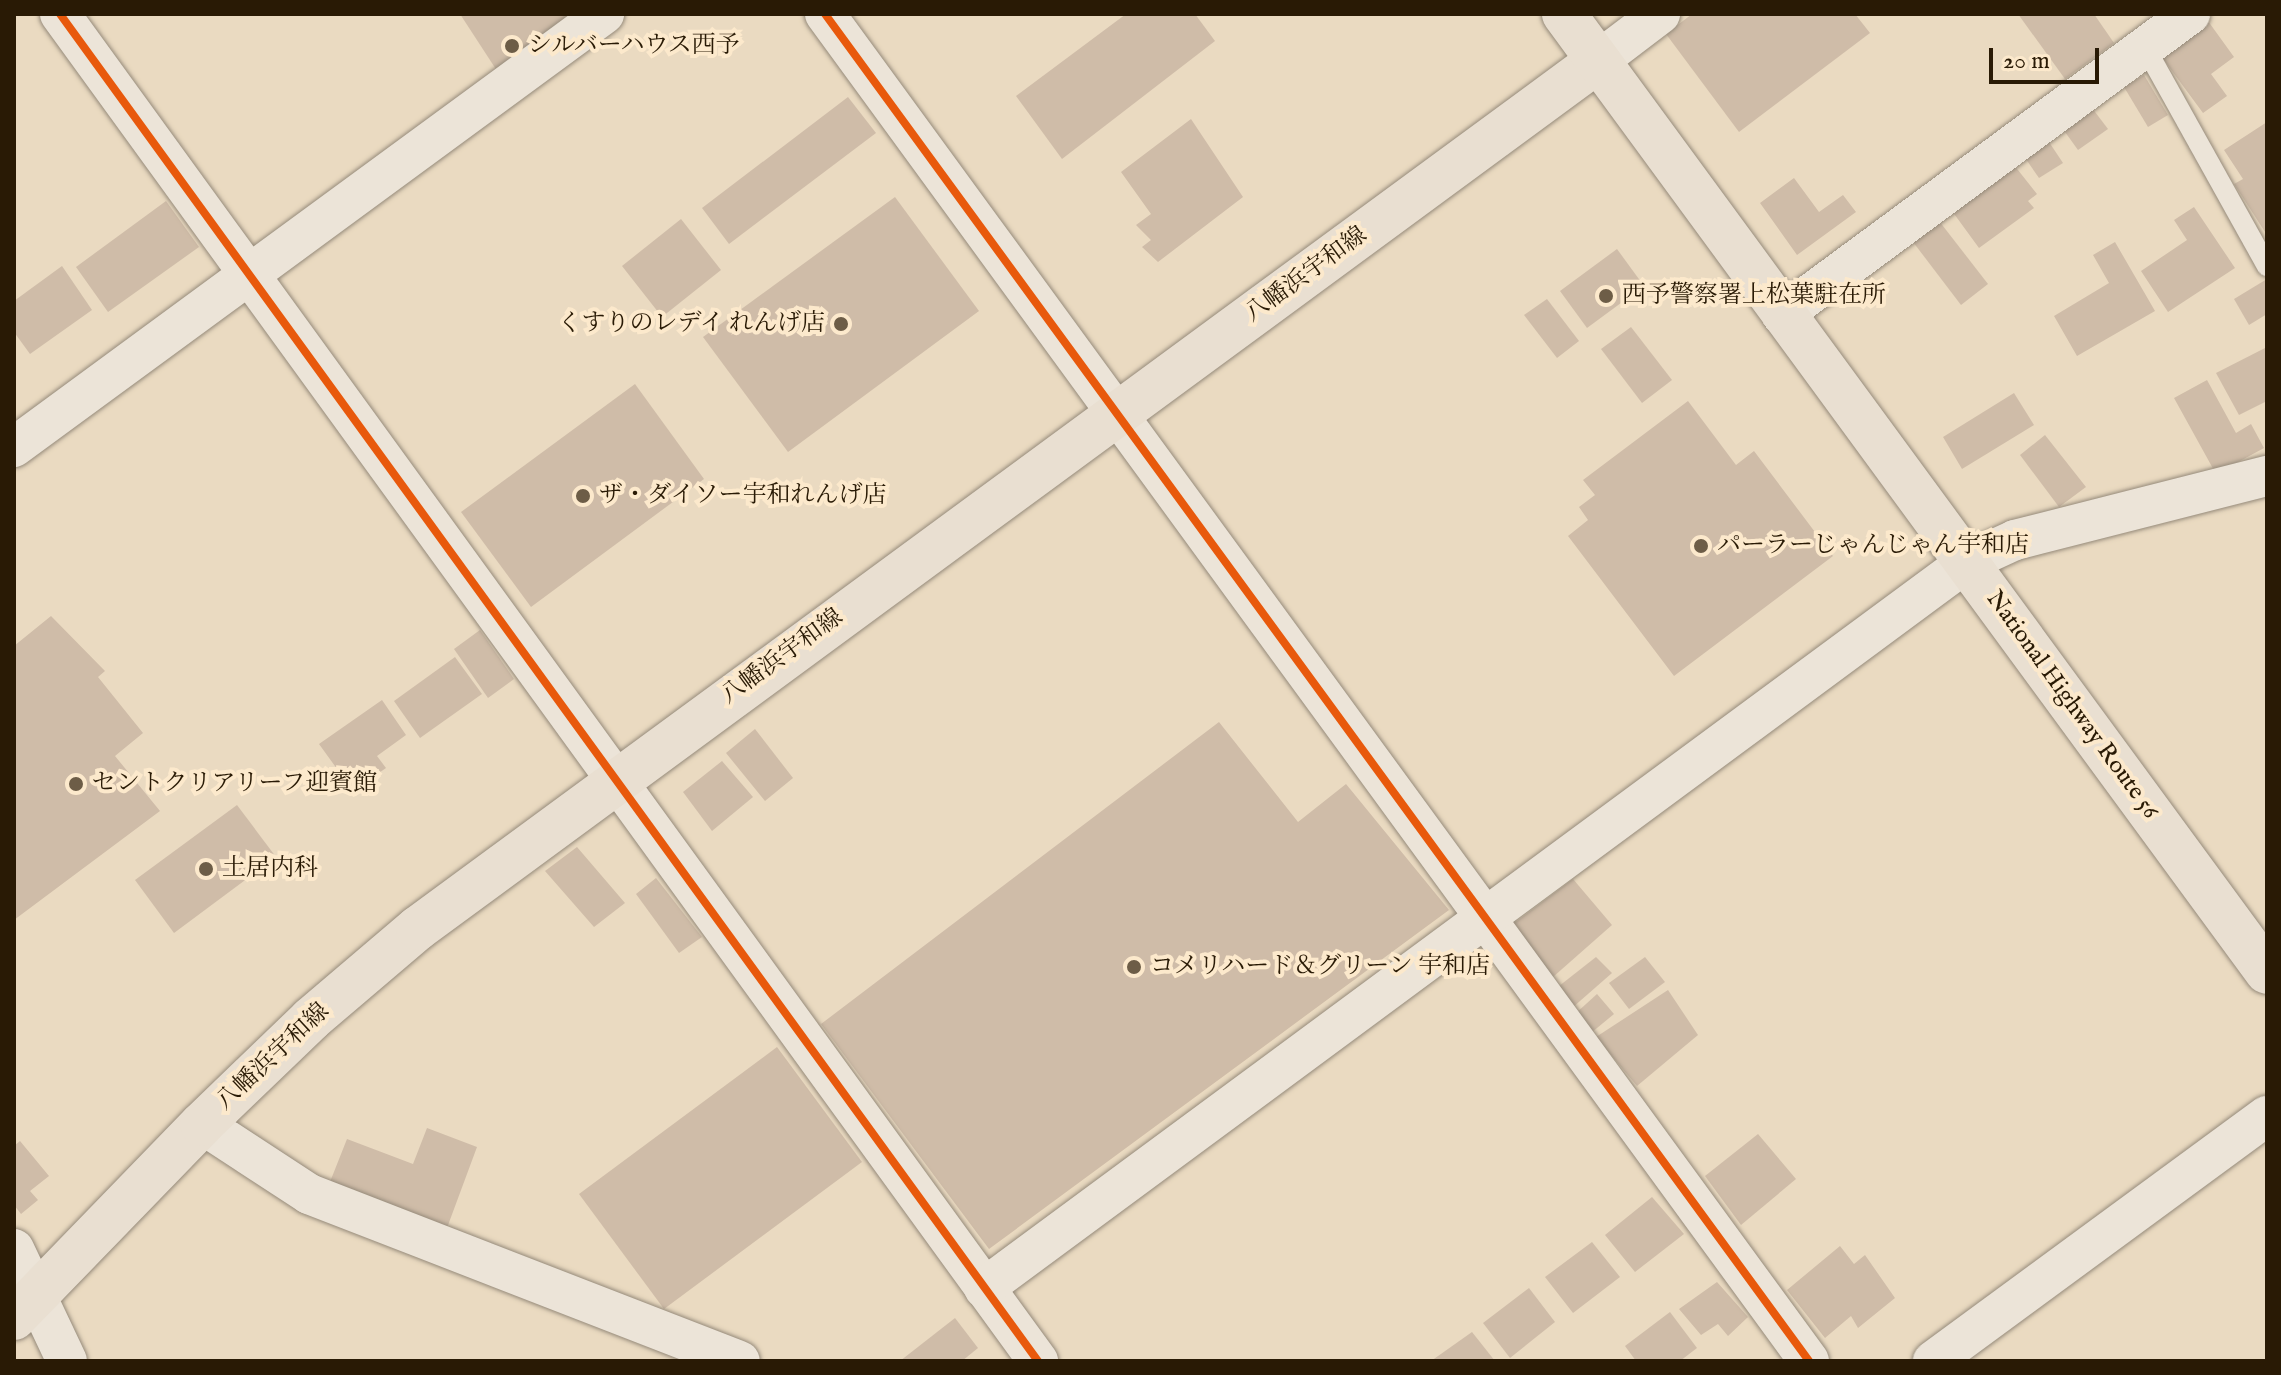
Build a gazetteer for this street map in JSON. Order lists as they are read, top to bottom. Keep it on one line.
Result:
{"streets":{"main road":["八幡浜宇和線","National Highway Route 56"]},"crossings":[["八幡浜宇和線","National Highway Route 56"]],"places":["シルバーハウス西予","西予警察署上松葉駐在所","くすりのレデイ れんげ店","ザ・ダイソー宇和れんげ店","パーラーじゃんじゃん宇和店","セントクリアリーフ迎賓館","土居内科","コメリハード＆グリーン 宇和店"],"scale_bar":"20 m"}
